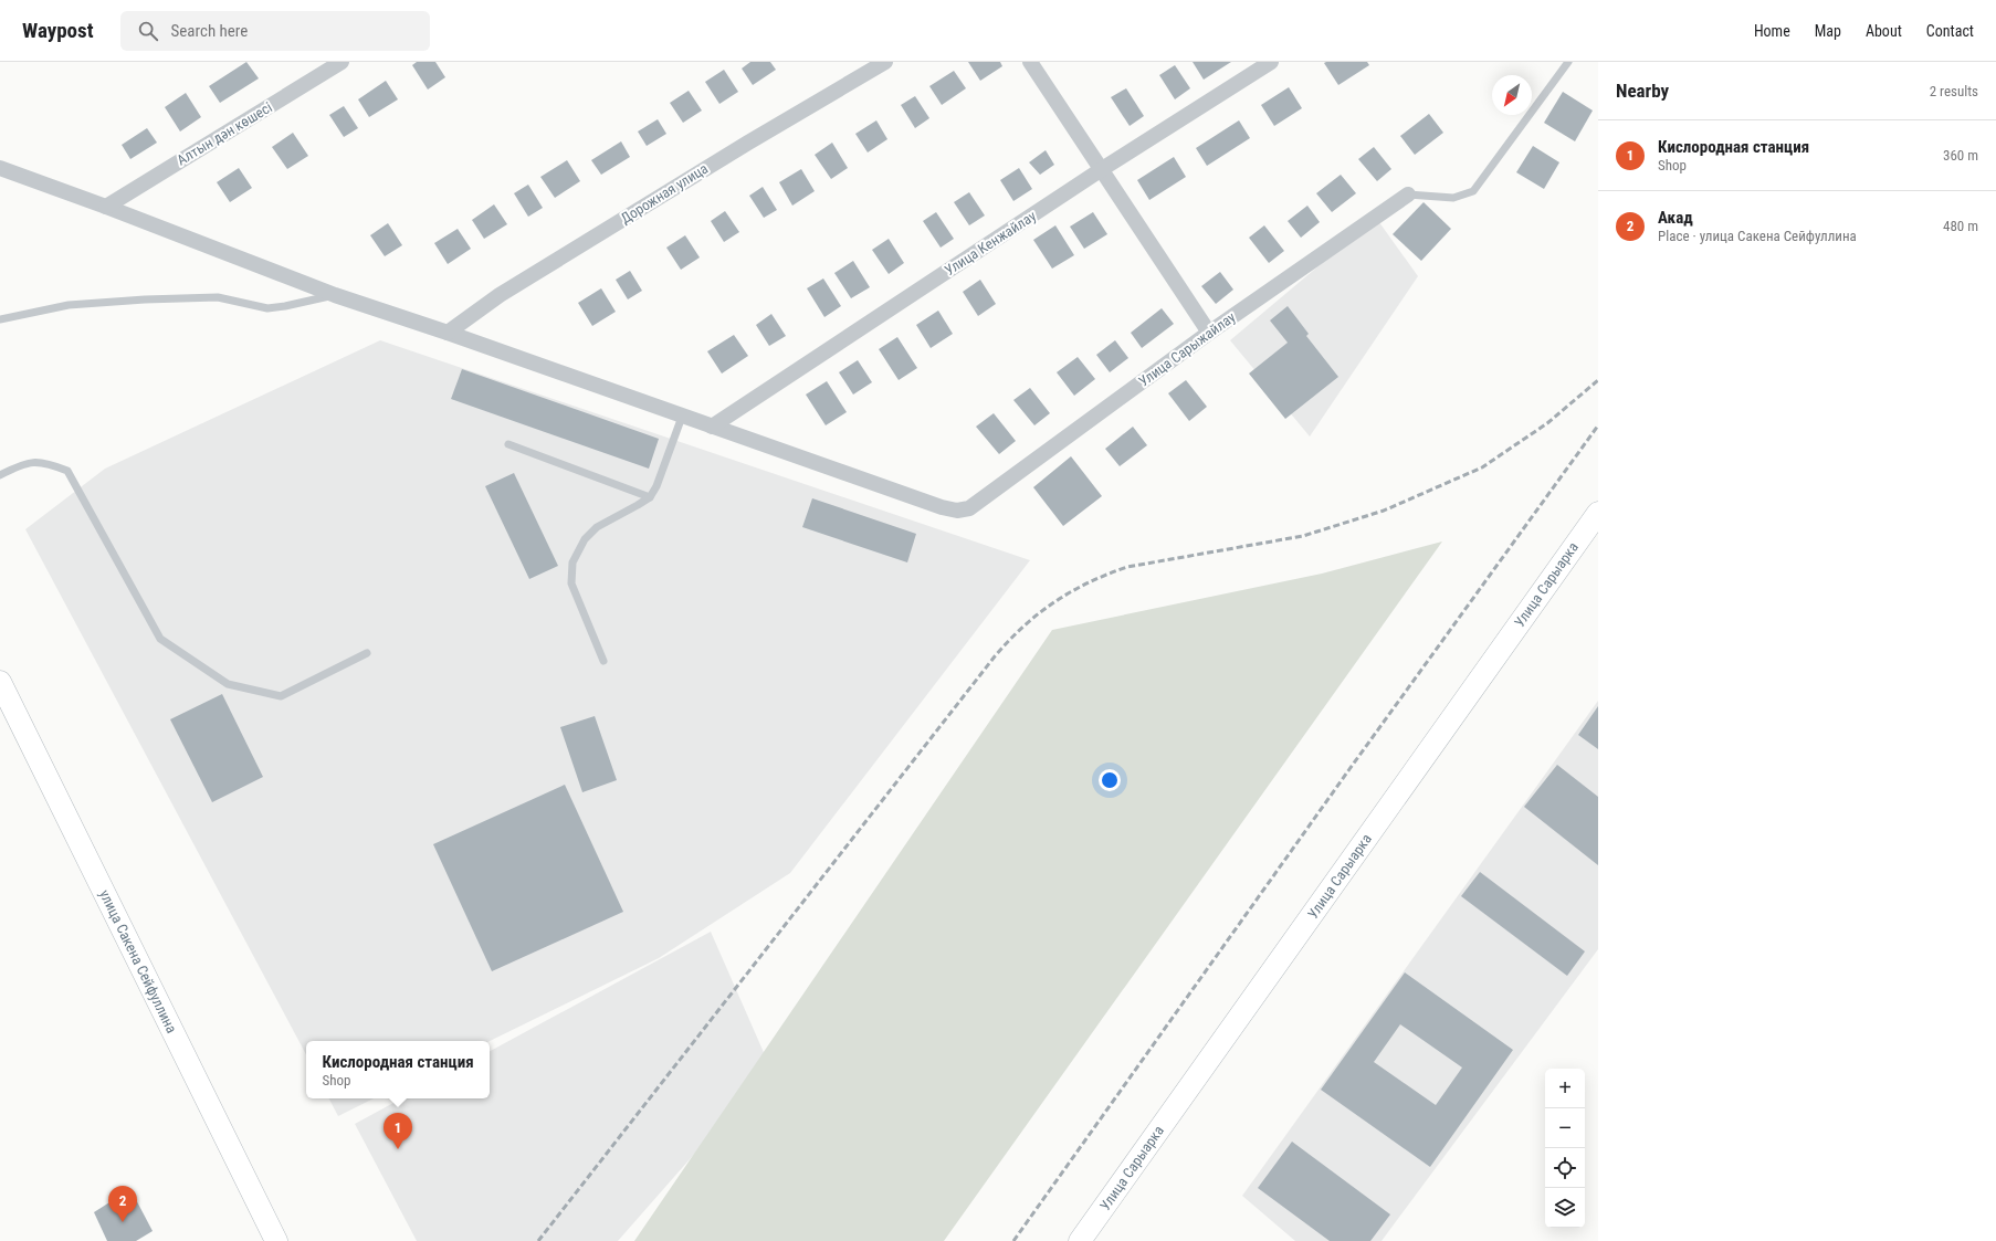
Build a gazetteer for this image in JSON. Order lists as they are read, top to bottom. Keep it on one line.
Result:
{"streets":{"main road":["Улица Сарыарка","улица Сакена Сейфуллина"],"street":["Алтын дән көшесі","Дорожная улица","Улица Кенжайлау","Улица Сарыжайлау"]},"crossings":[["Улица Кенжайлау","Улица Сарыжайлау"]],"north":"bottom left","page":{"header":"Waypost","search":"Search here","nav":["Home","Map","About","Contact"],"heading":["Nearby","2 results"],"list":[{"mark":"1","name":"Кислородная станция","note":"Shop","value":"360 m"},{"mark":"2","name":"Акад","note":"Place · улица Сакена Сейфуллина","value":"480 m"}],"popup":["Кислородная станция","Shop"],"map_buttons":["+","−"],"pins":["1","2"]}}
